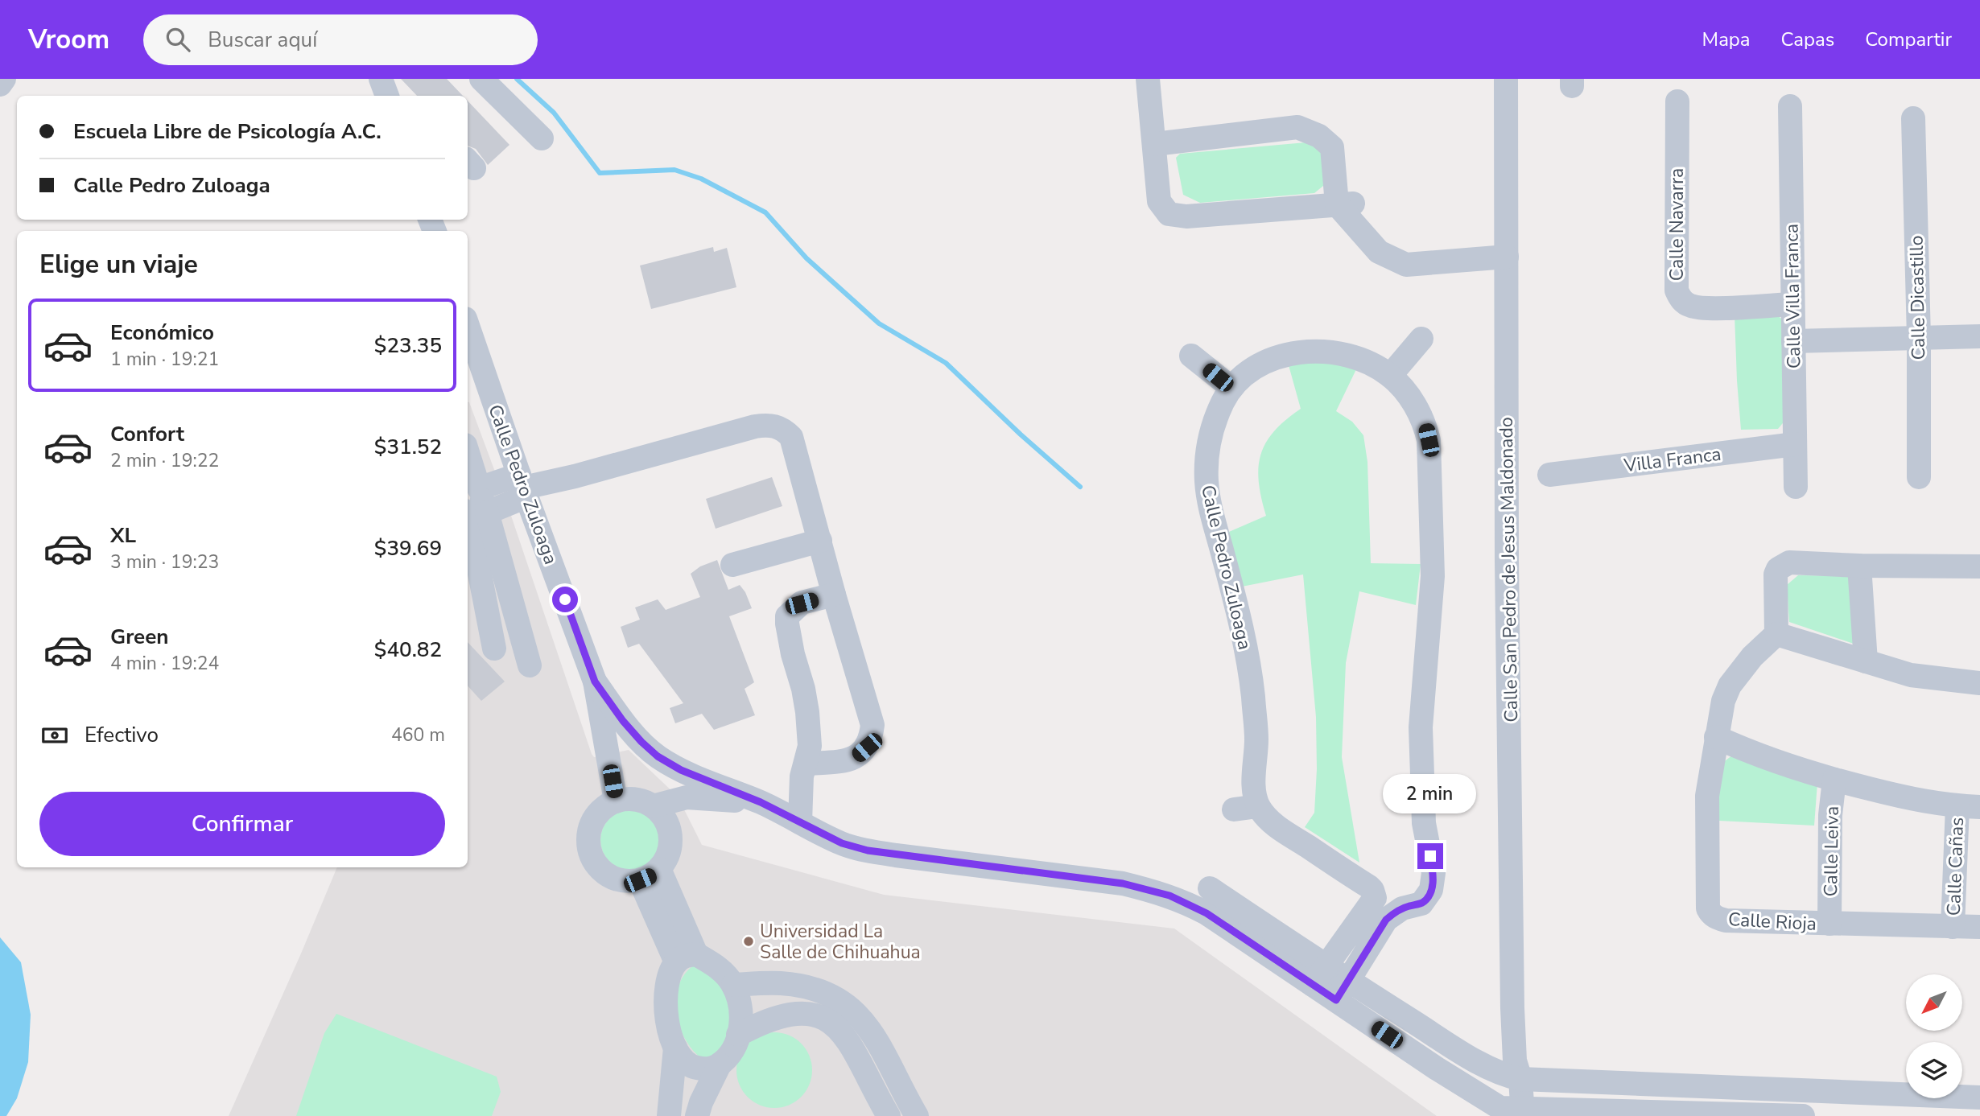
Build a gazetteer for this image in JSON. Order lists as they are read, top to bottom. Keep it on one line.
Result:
{"streets":{"street":["Calle Navarra","Calle Villa Franca","Calle Dicastillo","Villa Franca","Calle Pedro Zuloaga","Calle San Pedro de Jesus Maldonado","Calle Leiva","Calle Cañas","Calle Rioja"]},"crossings":[["Calle Navarra","Calle Villa Franca"],["Calle Villa Franca","Villa Franca"],["Calle Pedro Zuloaga","Calle San Pedro de Jesus Maldonado"],["Calle Leiva","Calle Rioja"],["Calle Cañas","Calle Rioja"]],"places":["Universidad La Salle de Chihuahua"],"north":"bottom left","page":{"header":"Vroom","search":"Buscar aquí","nav":["Mapa","Capas","Compartir"],"banner":["Escuela Libre de Psicología A.C.","Calle Pedro Zuloaga"],"heading":"Elige un viaje","list":[{"name":"Económico","note":"1 min · 19:21","value":"$23.35"},{"name":"Confort","note":"2 min · 19:22","value":"$31.52"},{"name":"XL","note":"3 min · 19:23","value":"$39.69"},{"name":"Green","note":"4 min · 19:24","value":"$40.82"}],"pay":["Efectivo","460 m"],"bubble":"2 min","buttons":"Confirmar"}}
